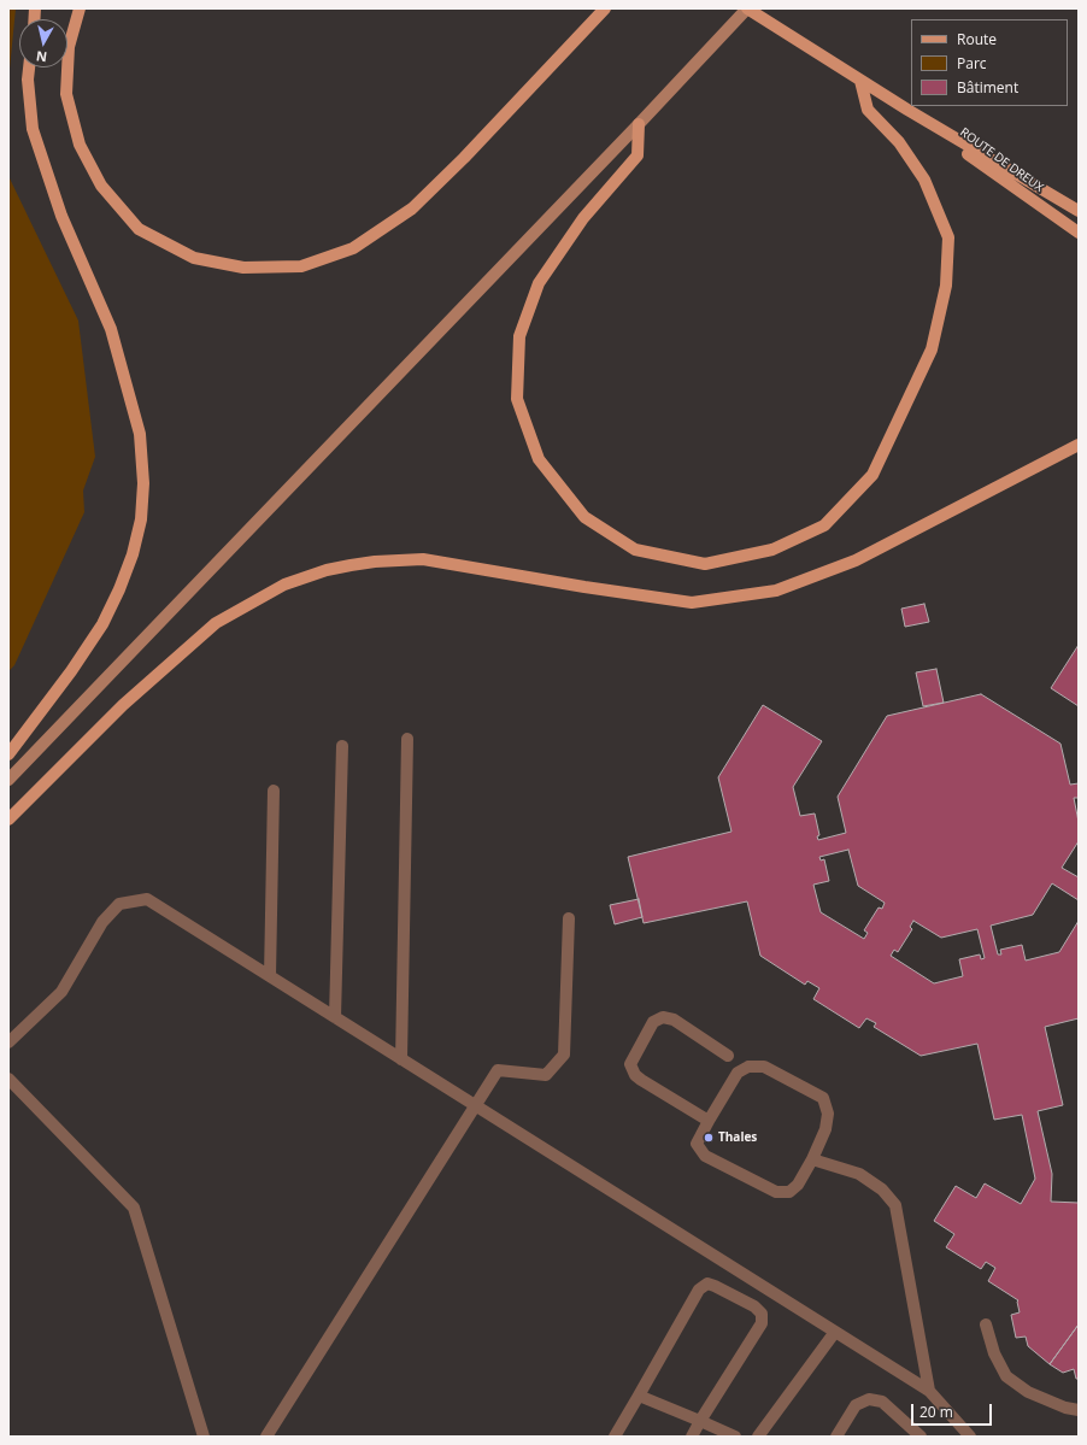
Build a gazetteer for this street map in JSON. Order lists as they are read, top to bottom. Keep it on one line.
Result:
{"streets":{"main road":["ROUTE DE DREUX"]},"places":["Thales"],"legend":["Route","Parc","Bâtiment"],"scale_bar":"20 m","north":"bottom"}
